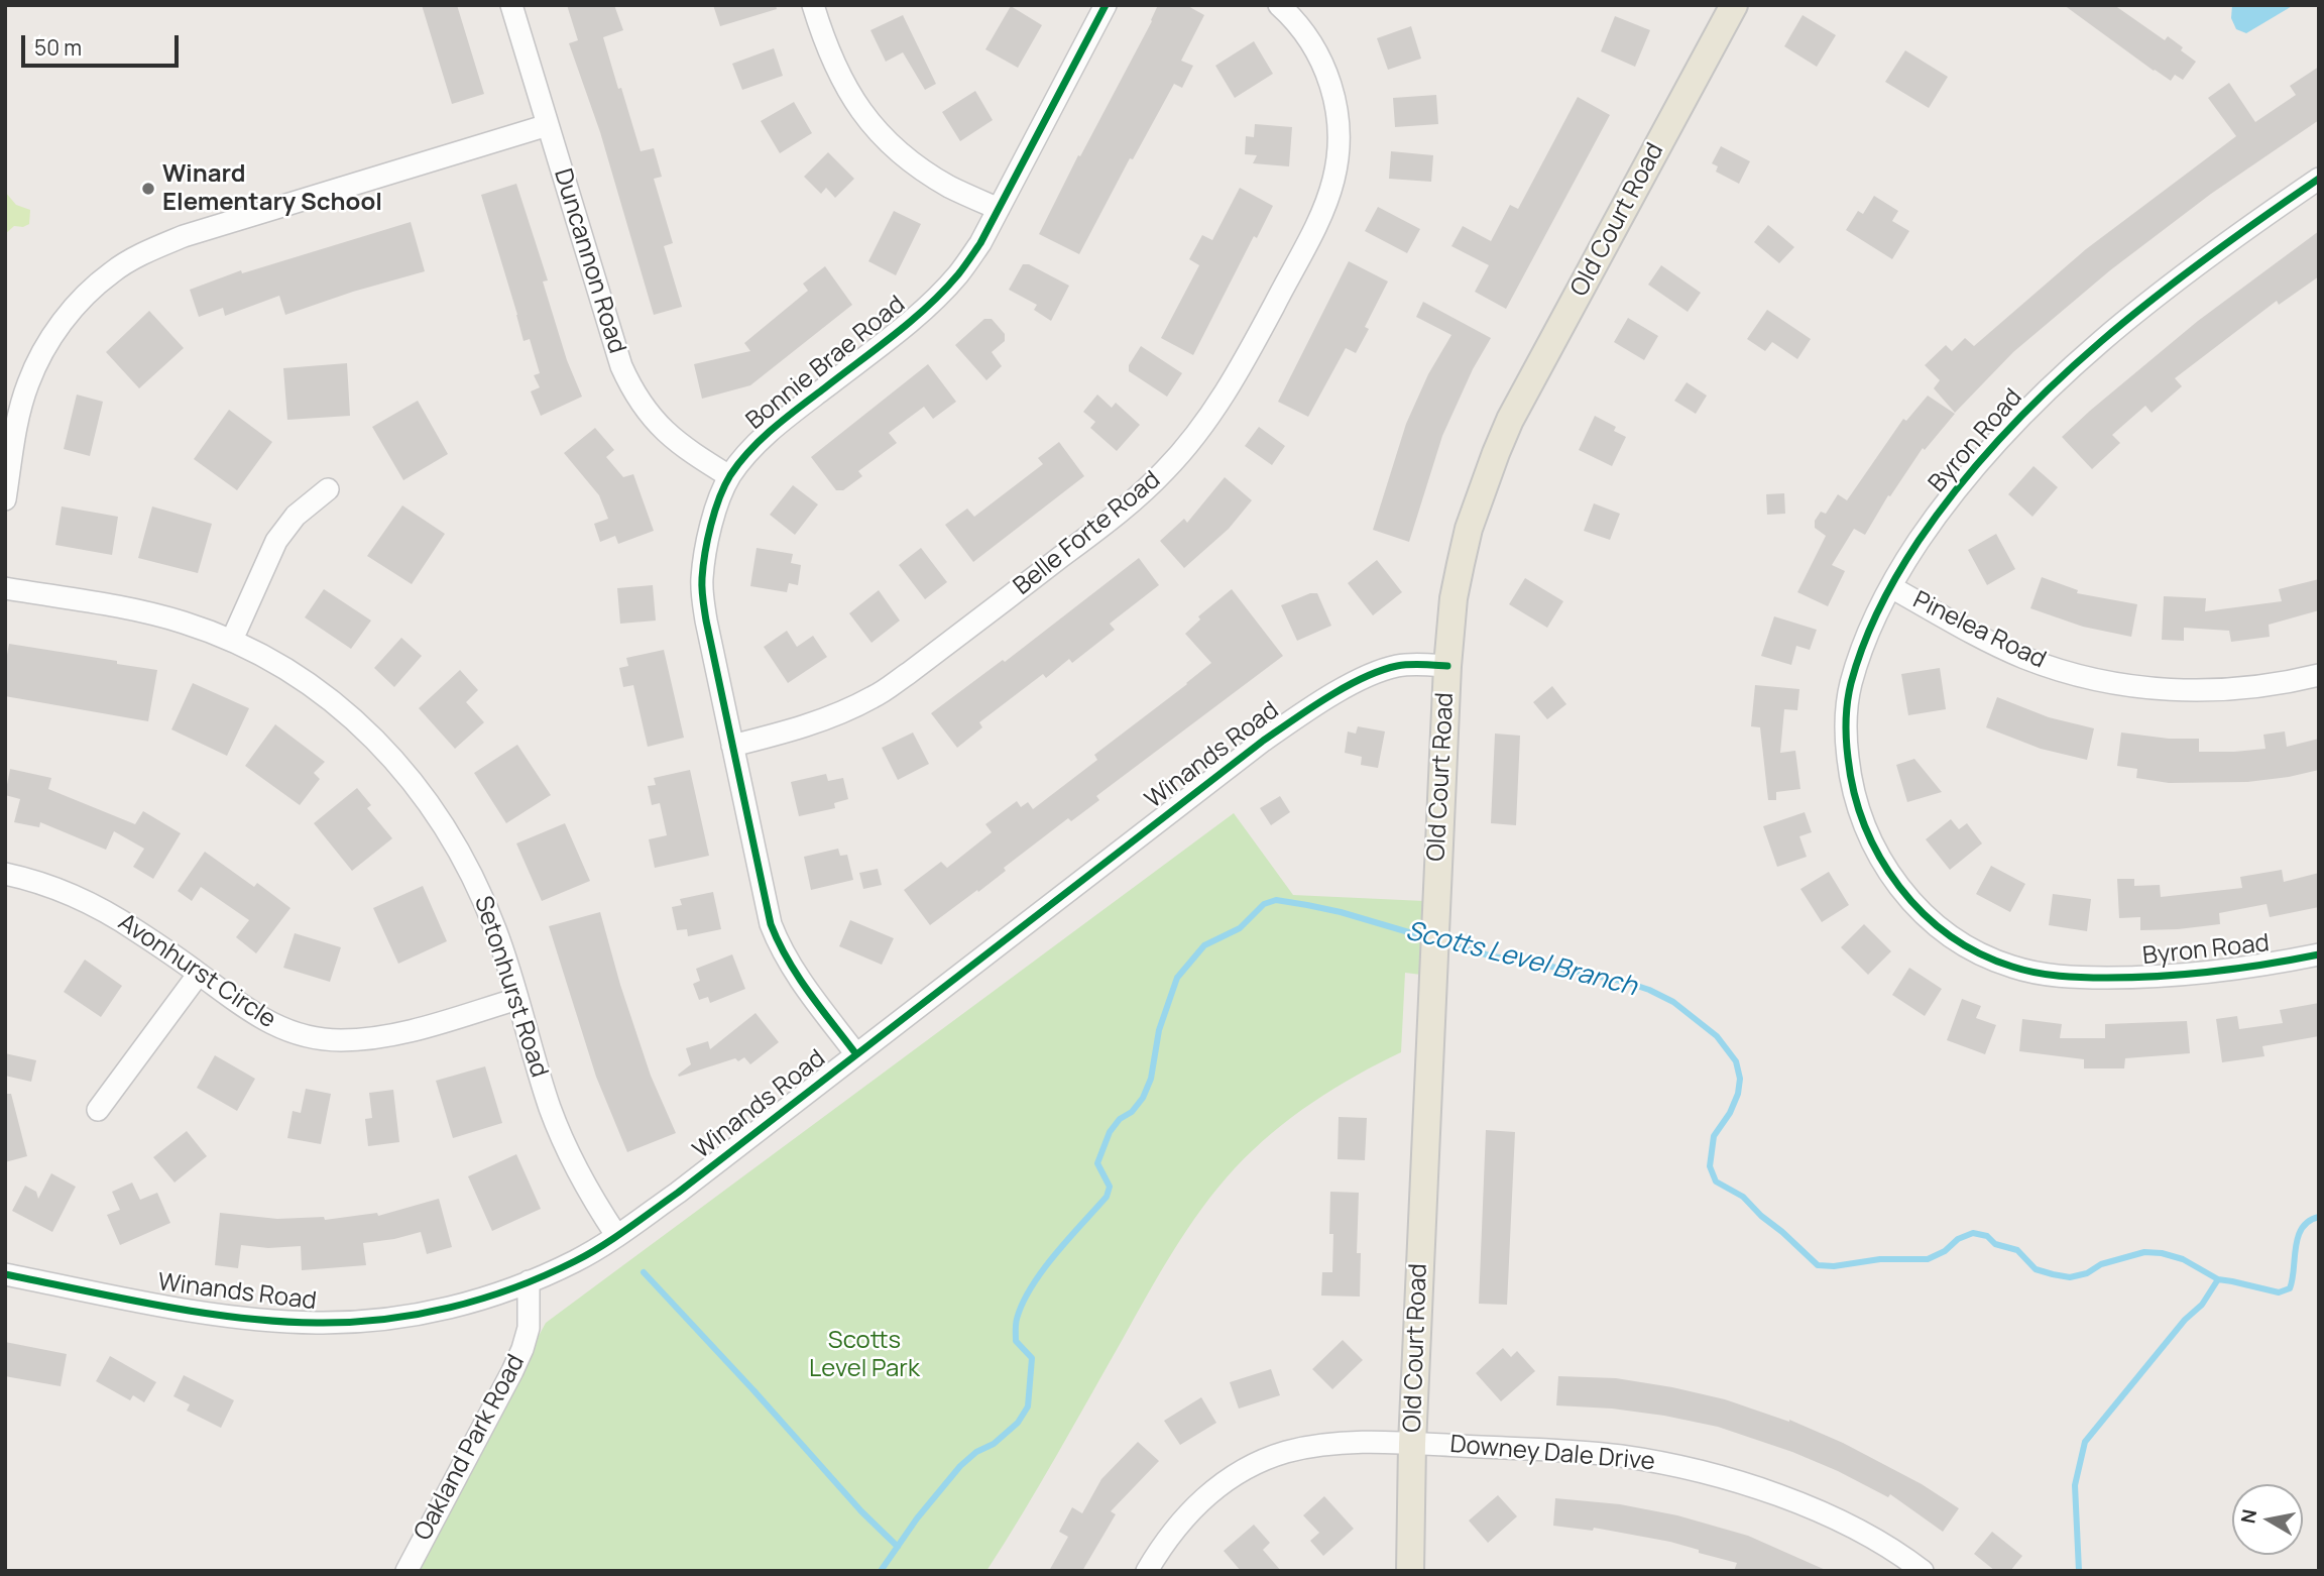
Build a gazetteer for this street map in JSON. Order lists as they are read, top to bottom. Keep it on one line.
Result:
{"streets":{"main road":["Old Court Road"],"street":["Duncannon Road","Bonnie Brae Road","Byron Road","Belle Forte Road","Pinelea Road","Winands Road","Avonhurst Circle","Setonhurst Road","Oakland Park Road","Downey Dale Drive"]},"crossings":[["Old Court Road","Winands Road"],["Old Court Road","Downey Dale Drive"],["Duncannon Road","Bonnie Brae Road"],["Bonnie Brae Road","Belle Forte Road"],["Bonnie Brae Road","Winands Road"],["Byron Road","Pinelea Road"],["Winands Road","Setonhurst Road"],["Winands Road","Oakland Park Road"],["Avonhurst Circle","Setonhurst Road"]],"water":["Scotts Level Branch"],"parks":["Scotts Level Park"],"places":["Winard Elementary School"],"scale_bar":"50 m","north":"left"}
